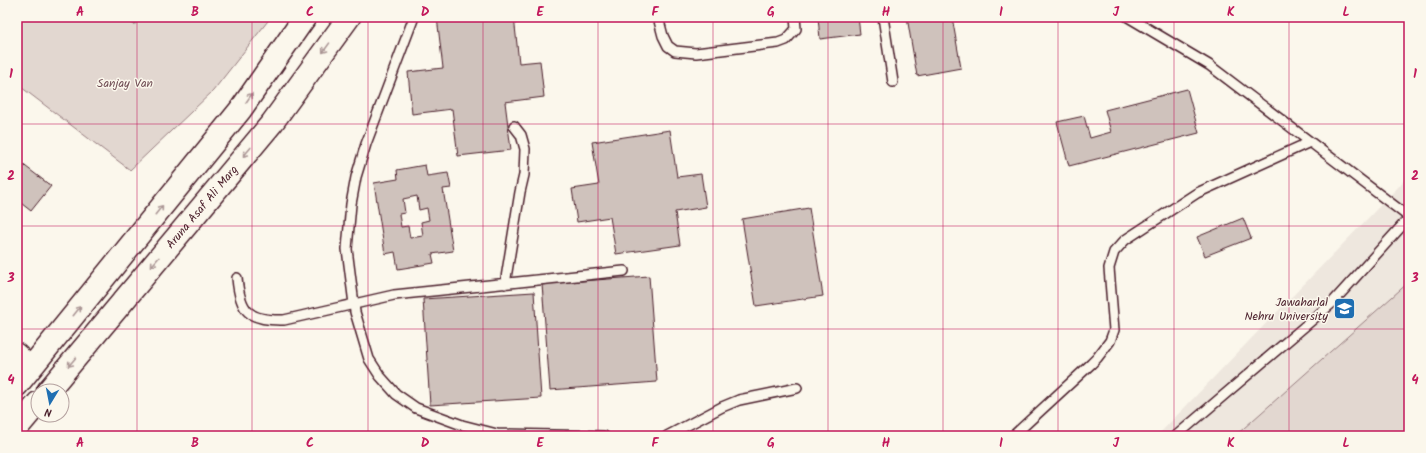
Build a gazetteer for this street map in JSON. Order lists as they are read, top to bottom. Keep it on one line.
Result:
{"streets":{"main road":["Aruna Asaf Ali Marg"]},"parks":["Sanjay Van"],"places":{"school or university":["Jawaharlal Nehru University"]},"north":"bottom","grid":{"columns":["A","B","C","D","E","F","G","H","I","J","K","L"],"rows":["1","2","3","4"]}}
